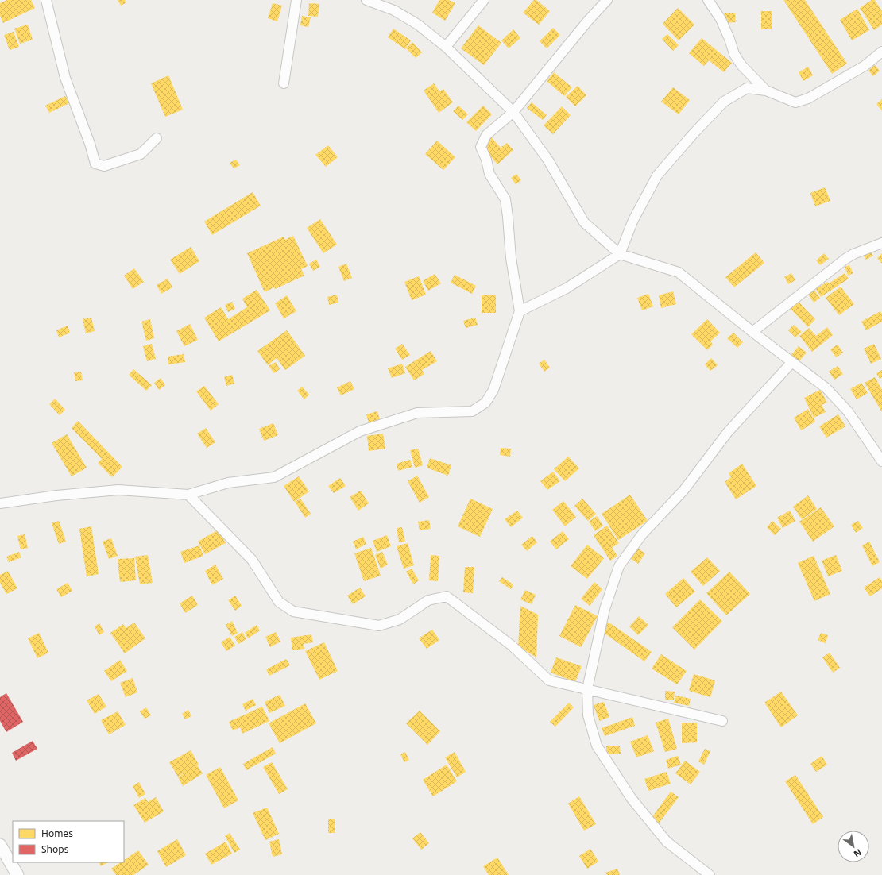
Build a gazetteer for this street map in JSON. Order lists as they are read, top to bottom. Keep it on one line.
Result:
{"legend":["Homes","Shops"],"north":"bottom right"}
